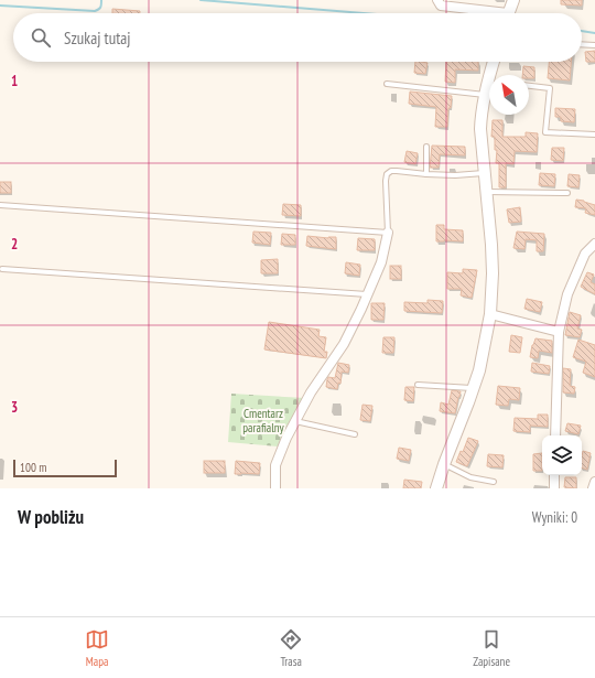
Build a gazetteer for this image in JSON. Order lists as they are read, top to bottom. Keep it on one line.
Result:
{"parks":["Cmentarz parafialny"],"scale_bar":"100 m","north":"top left","page":{"search":"Szukaj tutaj","scale":"100 m","heading":["W pobliżu","Wyniki: 0"],"nav":["Mapa","Trasa","Zapisane"]},"grid":{"rows":["1","2","3"]}}
